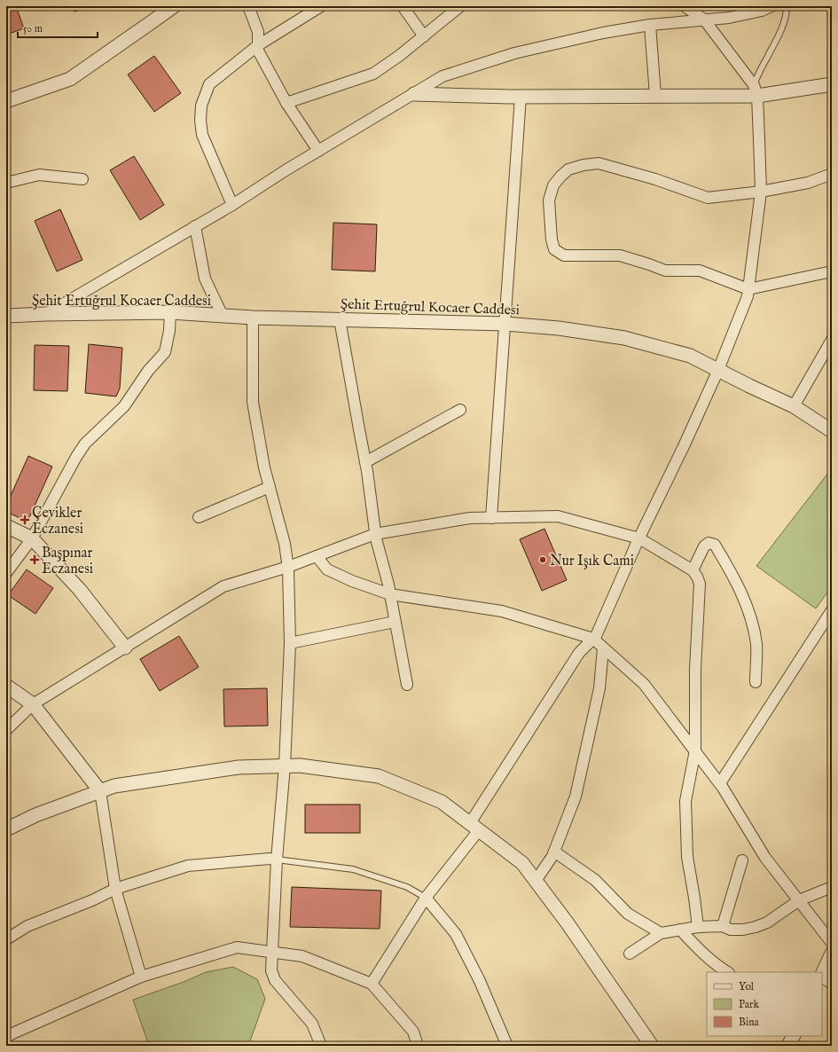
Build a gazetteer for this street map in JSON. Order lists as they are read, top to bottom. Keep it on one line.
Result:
{"streets":{"street":["Şehit Ertuğrul Kocaer Caddesi"]},"places":{"health":["Çevikler Eczanesi","Başpınar Eczanesi"],"other":["Nur Işık Cami"]},"legend":["Yol","Park","Bina"],"scale_bar":"50 m"}
